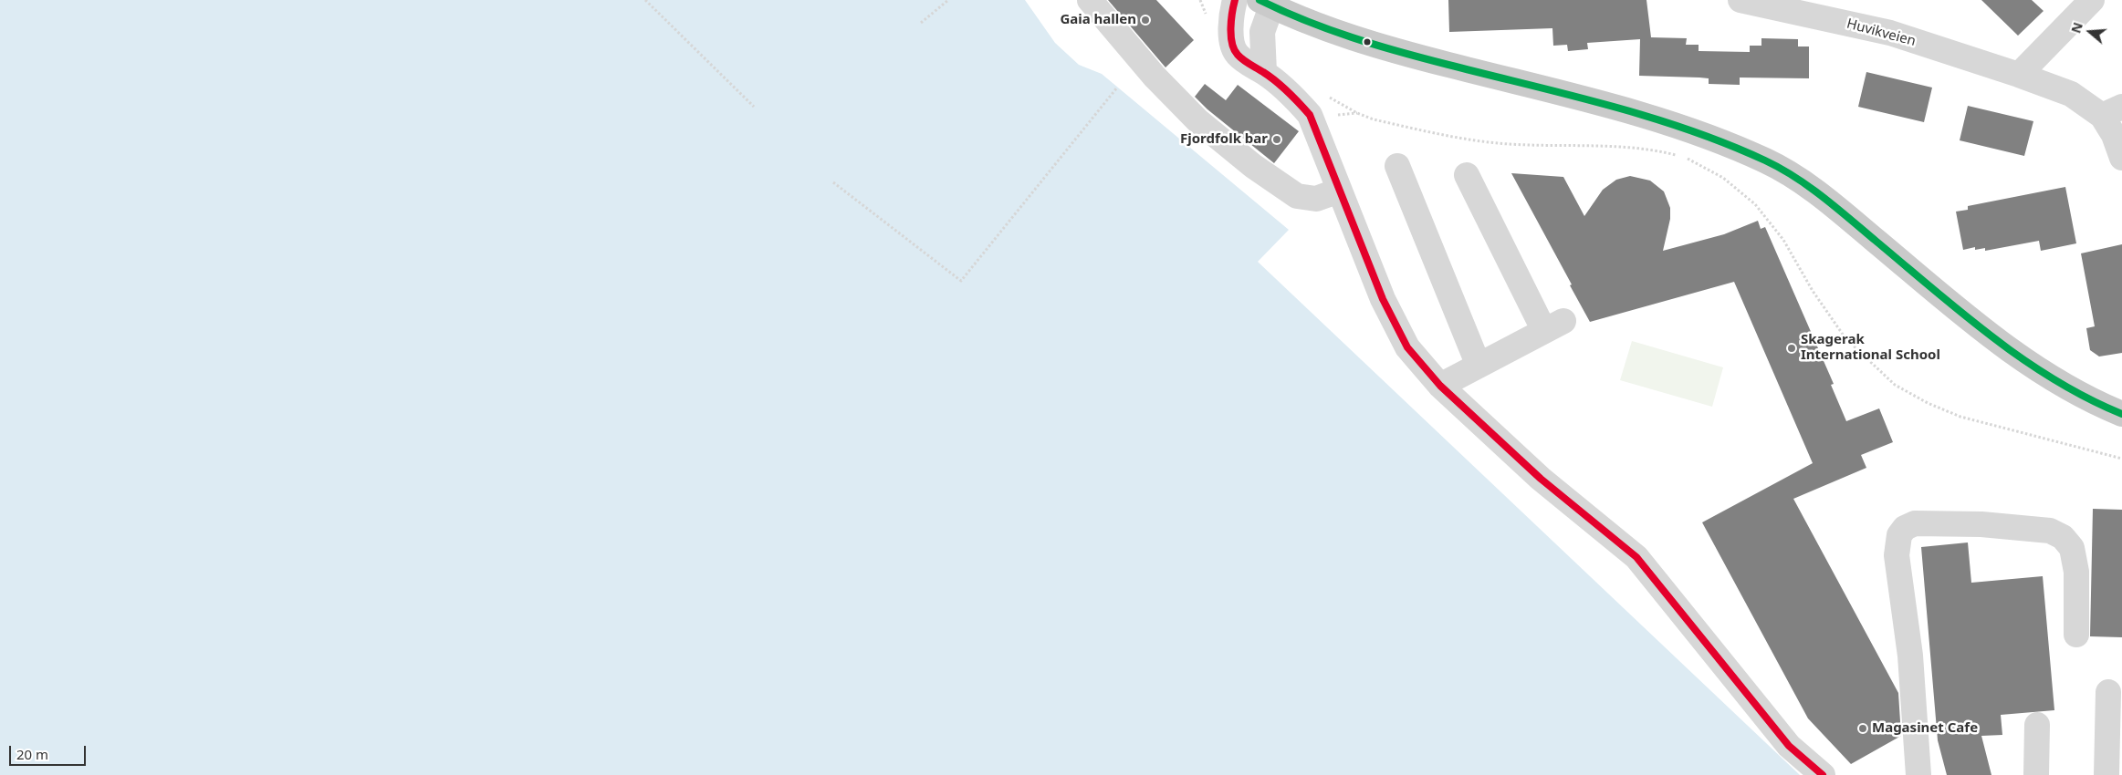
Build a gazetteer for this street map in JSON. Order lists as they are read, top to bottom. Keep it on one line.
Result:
{"streets":{"street":["Huvikveien"]},"places":["Gaia hallen","Fjordfolk bar","Skagerak International School","Magasinet Cafe"],"scale_bar":"20 m","north":"left"}
